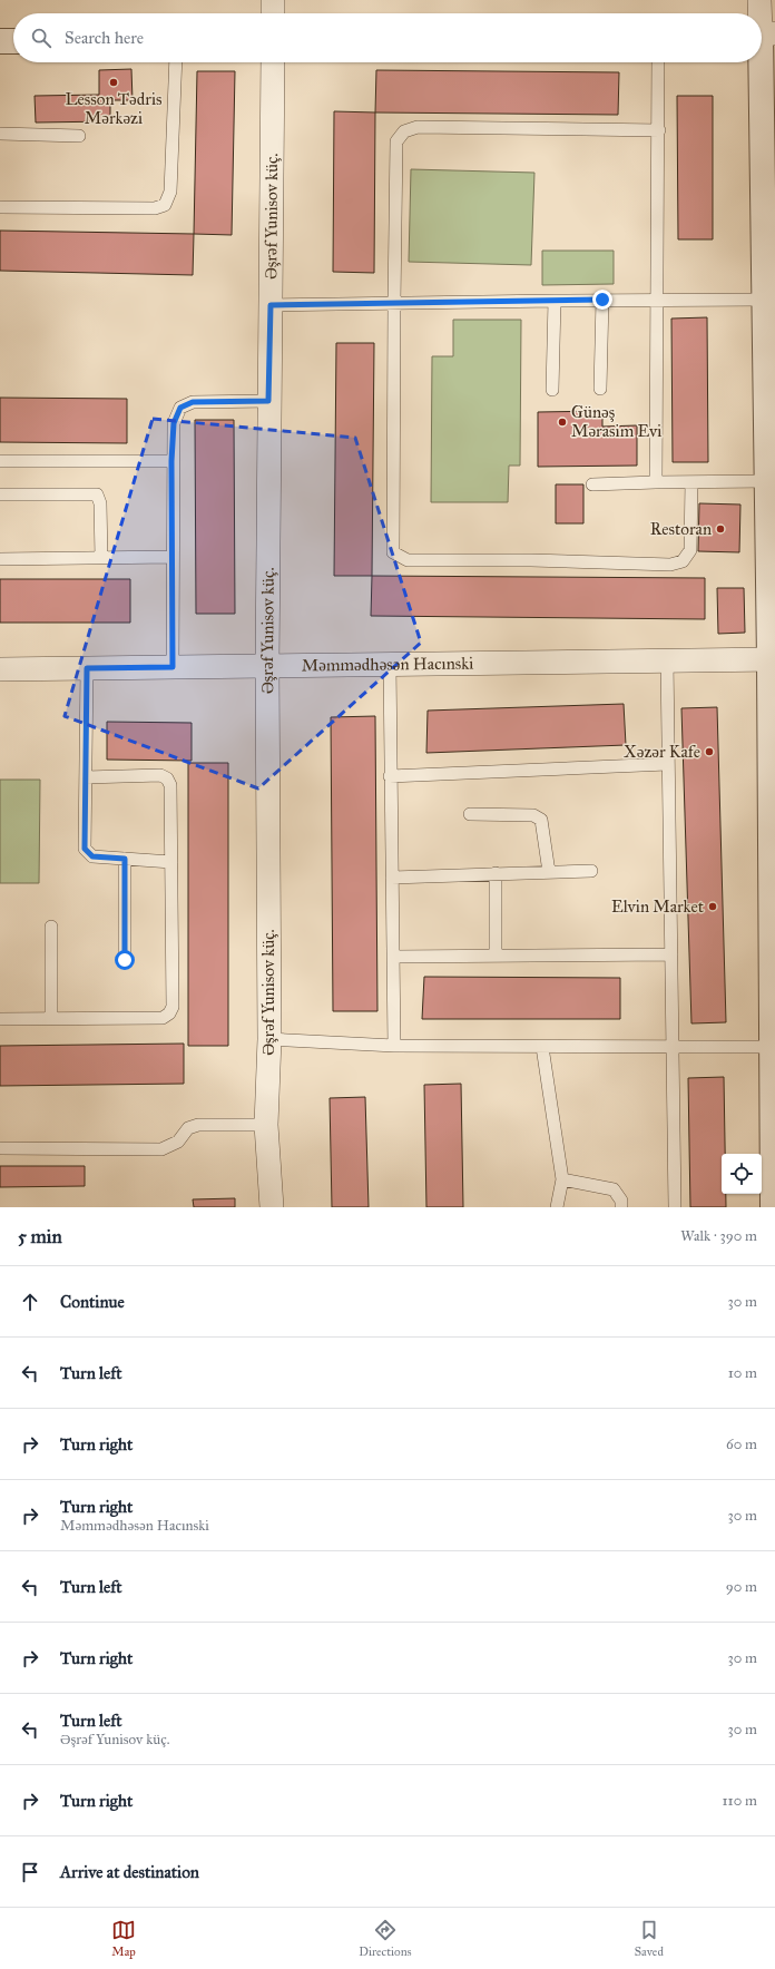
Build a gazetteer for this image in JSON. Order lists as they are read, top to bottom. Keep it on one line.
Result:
{"streets":{"street":["Əşrəf Yunisov küç.","Məmmədhəsən Hacınski"]},"crossings":[["Əşrəf Yunisov küç.","Məmmədhəsən Hacınski"]],"places":["Lesson Tədris Mərkəzi","Günəş Mərasim Evi","Restoran","Xəzər Kafe","Elvin Market"],"page":{"search":"Search here","heading":["5 min","Walk · 390 m"],"list":[["Continue","30 m"],["Turn left","10 m"],["Turn right","60 m"],["Turn right","Məmmədhəsən Hacınski","30 m"],["Turn left","90 m"],["Turn right","30 m"],["Turn left","Əşrəf Yunisov küç.","30 m"],["Turn right","110 m"],"Arrive at destination"],"nav":["Map","Directions","Saved"]}}
